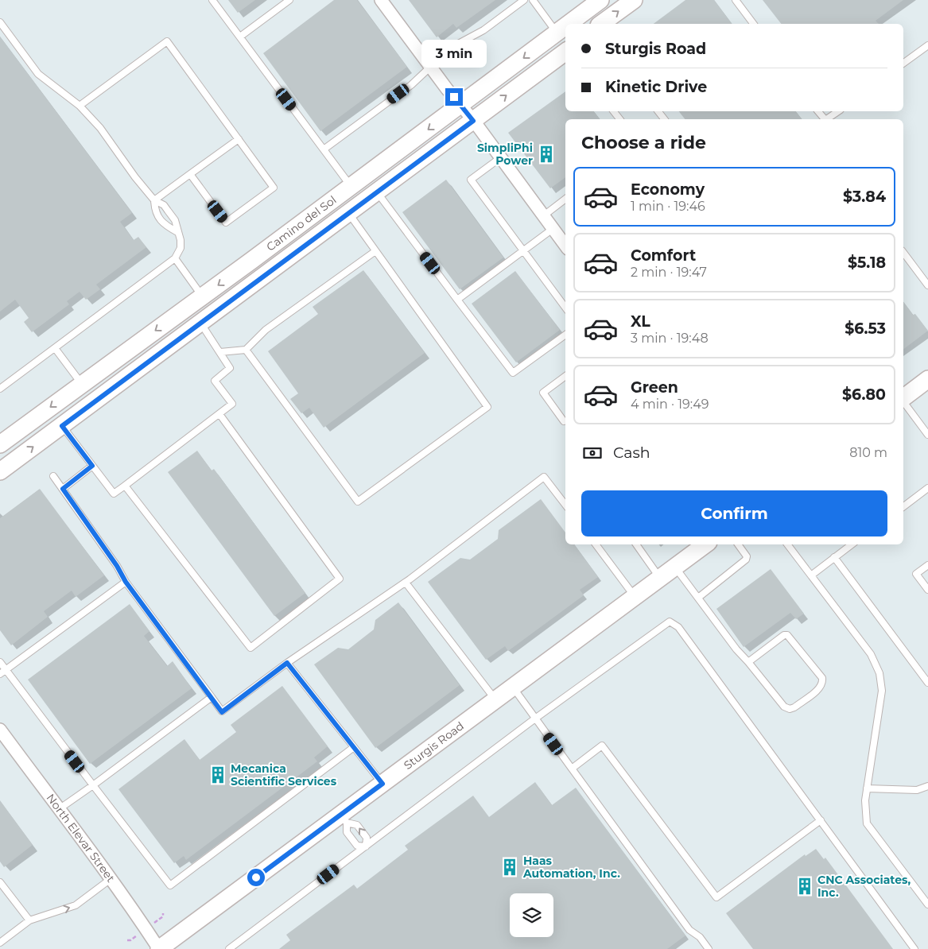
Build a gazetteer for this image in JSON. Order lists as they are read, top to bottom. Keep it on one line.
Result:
{"streets":{"street":["Camino del Sol","Sturgis Road","North Elevar Street"]},"crossings":[["Sturgis Road","North Elevar Street"]],"places":{"building":["SimpliPhi Power","Mecanica Scientific Services","Haas Automation, Inc.","CNC Associates, Inc."]},"page":{"banner":["Sturgis Road","Kinetic Drive"],"bubble":"3 min","heading":"Choose a ride","list":[{"name":"Economy","note":"1 min · 19:46","value":"$3.84"},{"name":"Comfort","note":"2 min · 19:47","value":"$5.18"},{"name":"XL","note":"3 min · 19:48","value":"$6.53"},{"name":"Green","note":"4 min · 19:49","value":"$6.80"}],"pay":["Cash","810 m"],"buttons":"Confirm"}}
